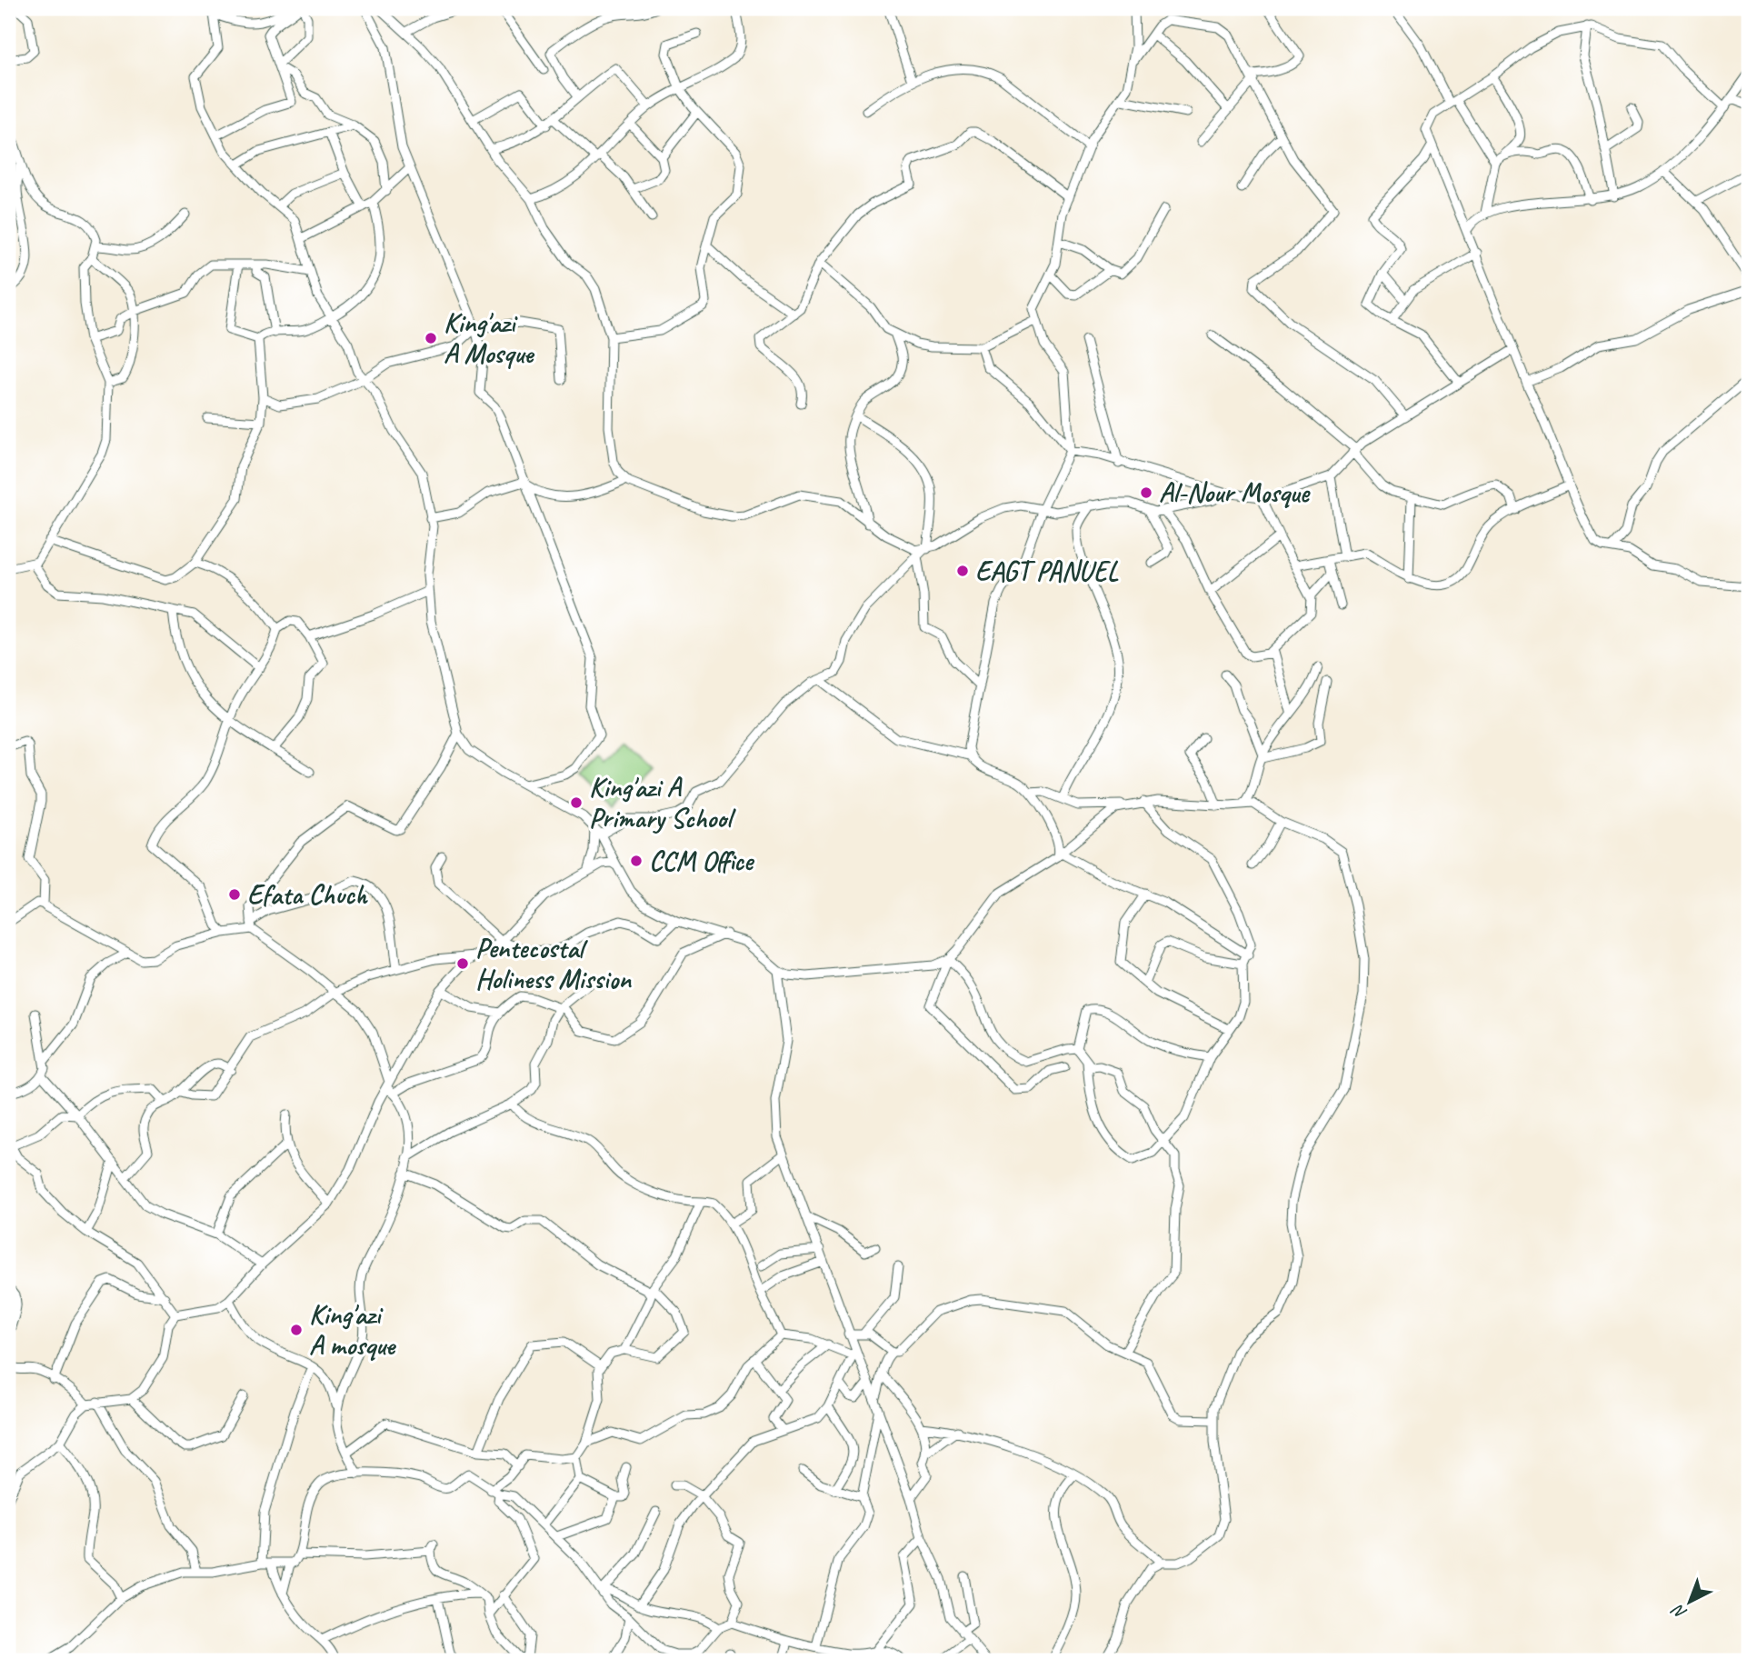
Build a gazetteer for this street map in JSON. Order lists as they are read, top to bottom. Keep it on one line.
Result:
{"places":["King'azi A Mosque","Al-Nour Mosque","EAGT PANUEL","King'azi A Primary School","CCM Office","Efata Chuch","Pentecostal Holiness Mission","King'azi A mosque"],"north":"bottom left"}
